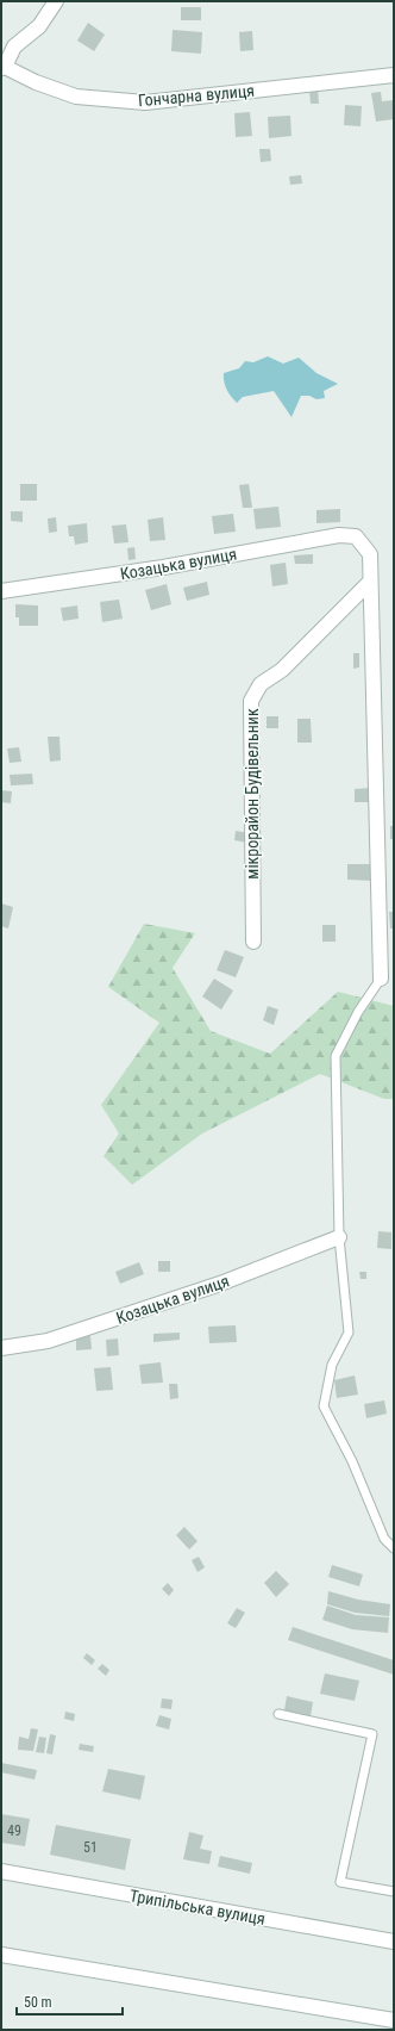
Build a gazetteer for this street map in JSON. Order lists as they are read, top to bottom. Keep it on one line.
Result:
{"streets":{"street":["Гончарна вулиця","Козацька вулиця","мікрорайон Будівельник","Трипільська вулиця"]},"crossings":[["Козацька вулиця","мікрорайон Будівельник"]],"house_numbers":["49","51"],"scale_bar":"50 m"}
